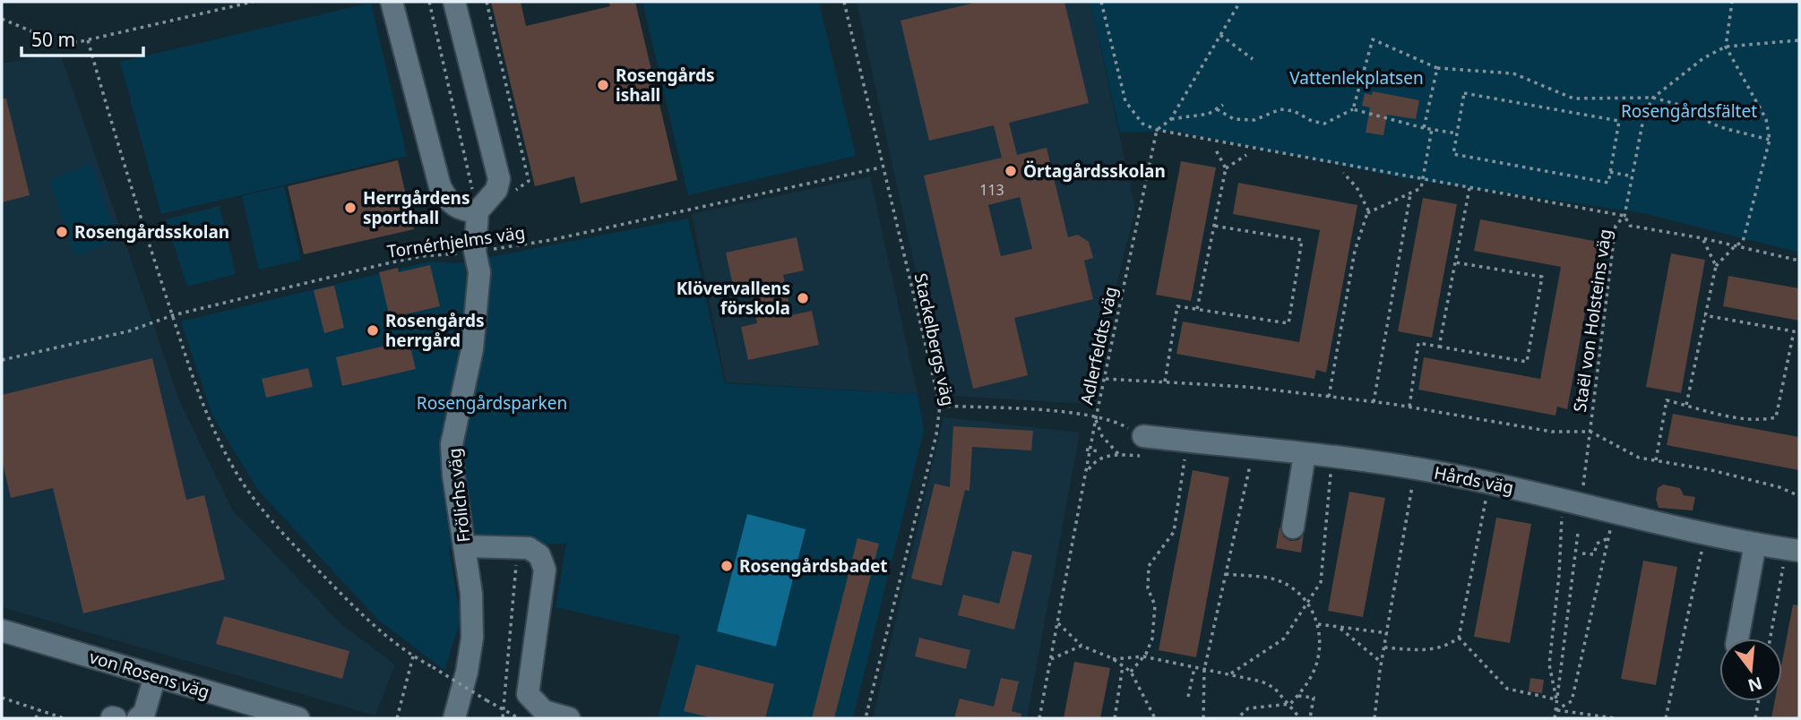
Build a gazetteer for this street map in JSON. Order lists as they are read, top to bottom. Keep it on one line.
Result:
{"streets":{"street":["Hårds väg","Frölichs väg","von Rosens väg"],"path":["Tornérhjelms väg","Staël von Holsteins väg","Stackelbergs väg","Adlerfeldts väg"]},"crossings":[["Tornérhjelms väg","Stackelbergs väg"],["Tornérhjelms väg","Frölichs väg"]],"parks":["Vattenlekplatsen","Rosengårdsfältet","Rosengårdsparken"],"places":["Rosengårds ishall","Örtagårdsskolan","Herrgårdens sporthall","Rosengårdsskolan","Klövervallens förskola","Rosengårds herrgård","Rosengårdsbadet"],"house_numbers":["113"],"scale_bar":"50 m","north":"bottom"}
